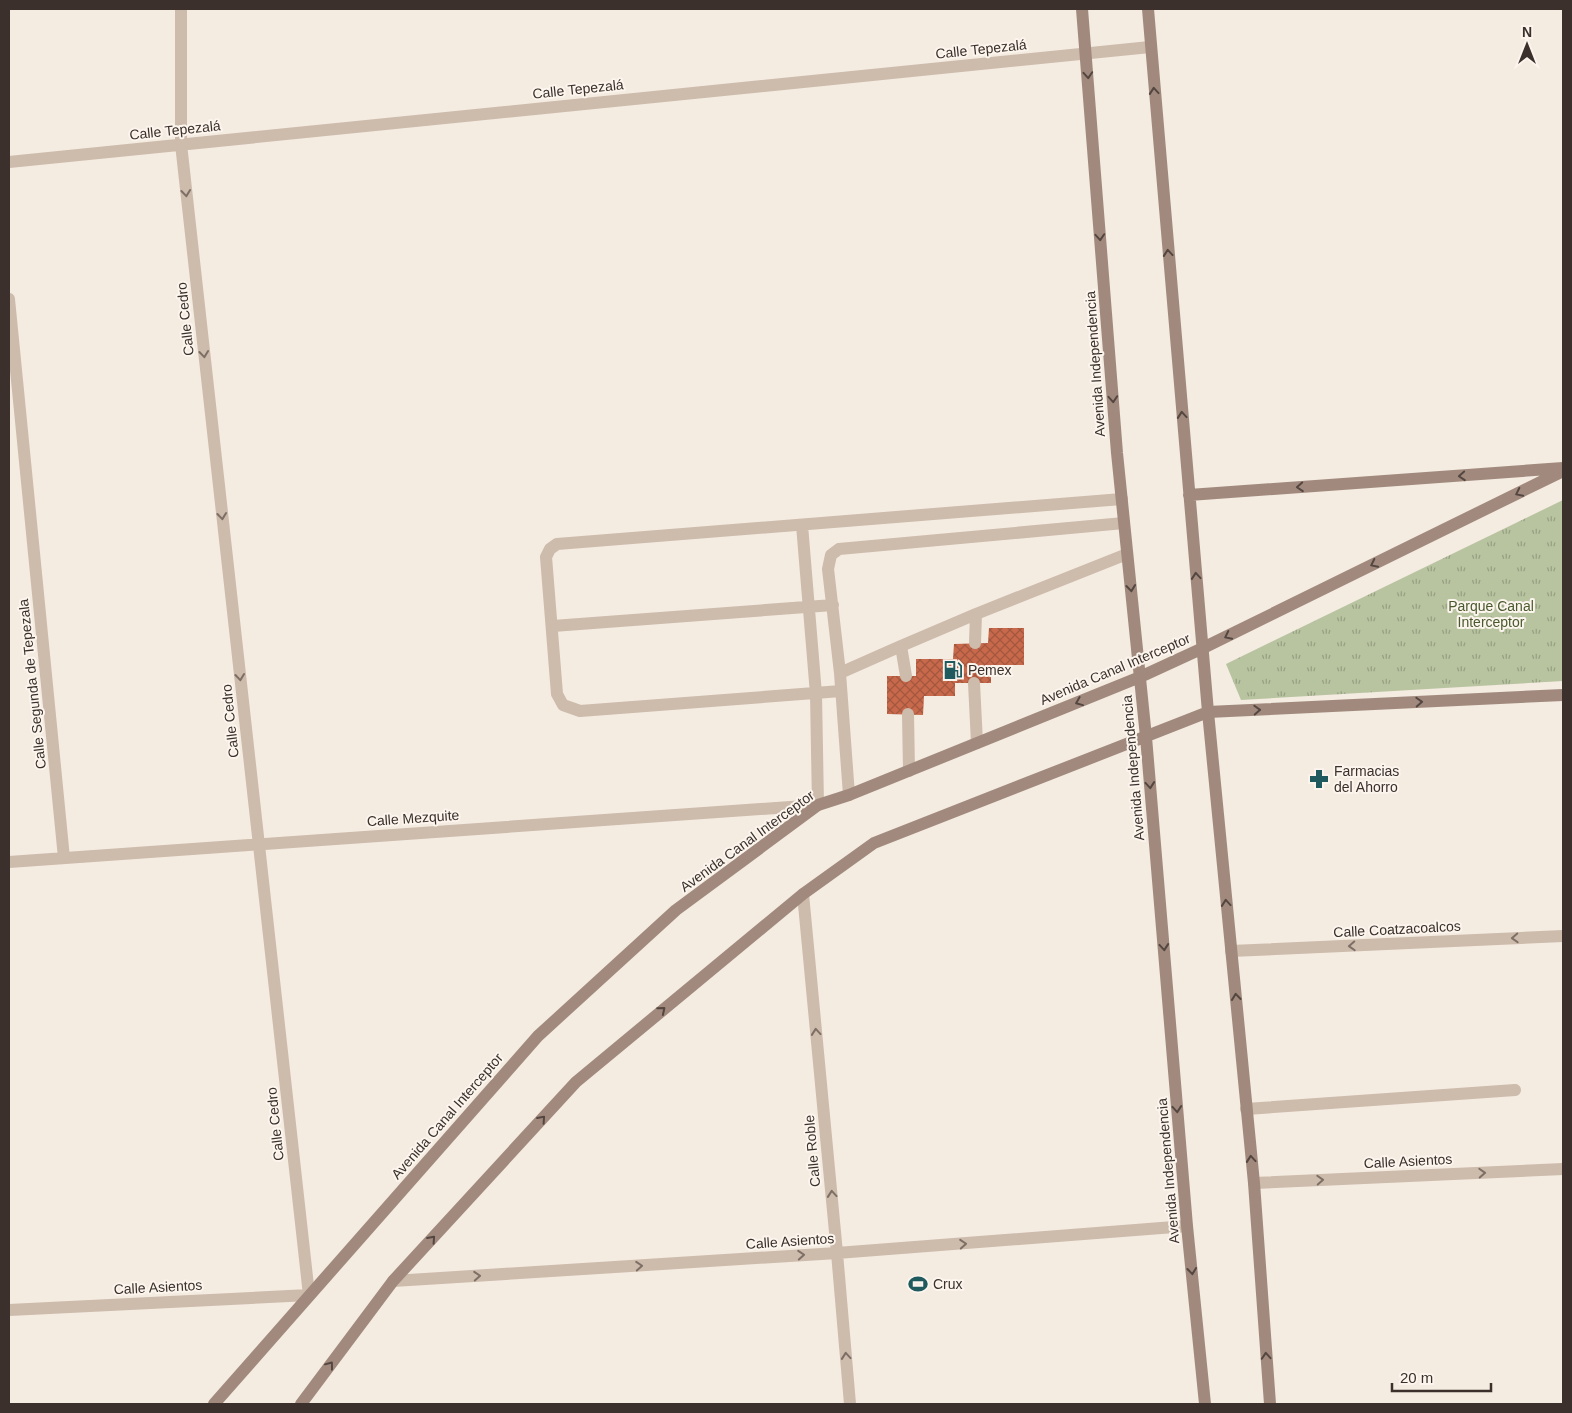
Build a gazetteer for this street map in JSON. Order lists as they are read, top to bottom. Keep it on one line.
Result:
{"streets":{"main road":["Avenida Independencia","Avenida Canal Interceptor"],"street":["Calle Tepezalá","Calle Cedro","Calle Segunda de Tepezala","Calle Mezquite","Calle Coatzacoalcos","Calle Roble","Calle Asientos"]},"crossings":[["Calle Tepezalá","Calle Cedro"],["Calle Tepezalá","Avenida Independencia"],["Calle Cedro","Avenida Canal Interceptor"],["Calle Cedro","Calle Mezquite"],["Calle Cedro","Calle Asientos"],["Avenida Independencia","Avenida Canal Interceptor"],["Avenida Independencia","Calle Asientos"],["Avenida Canal Interceptor","Calle Mezquite"],["Avenida Canal Interceptor","Calle Asientos"],["Calle Segunda de Tepezala","Calle Mezquite"],["Calle Roble","Calle Asientos"]],"one_way":["Calle Cedro","Calle Coatzacoalcos","Calle Roble","Calle Asientos"],"parks":["Parque Canal Interceptor"],"places":{"fuel station":["Pemex"],"pharmacy":["Farmacias del Ahorro"],"sports":["Crux"]},"scale_bar":"20 m","north":"top"}
